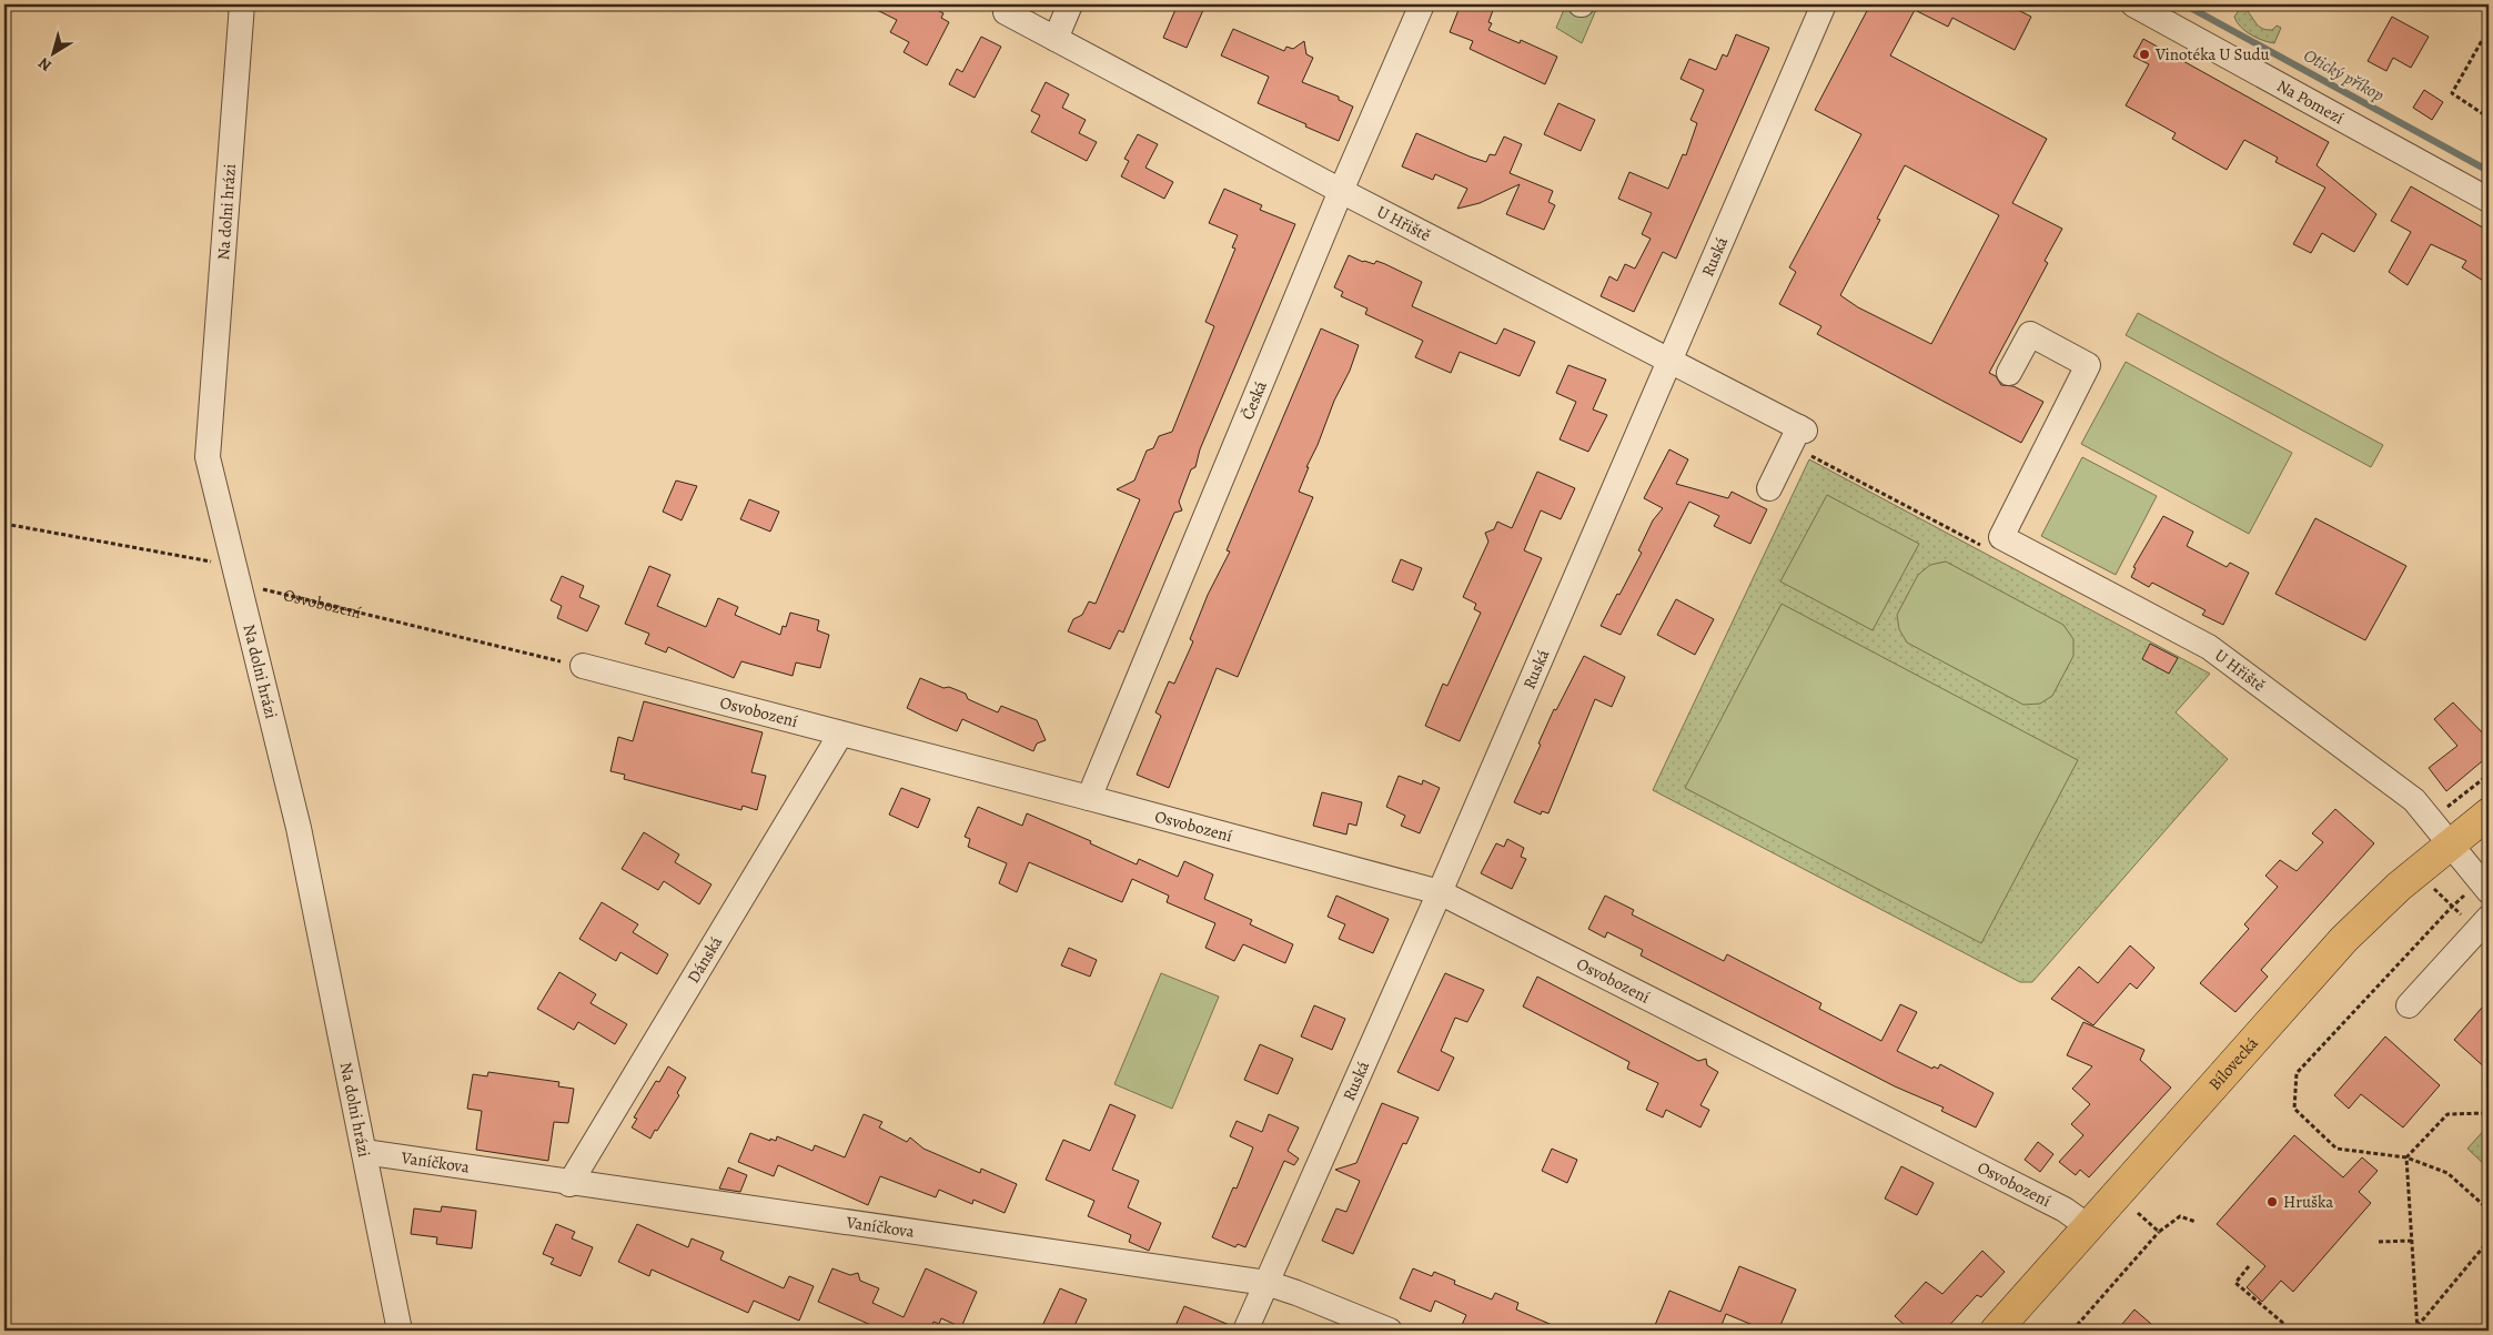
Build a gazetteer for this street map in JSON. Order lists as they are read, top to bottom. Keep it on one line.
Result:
{"streets":{"main road":["Bílovecká"],"street":["Na Pomezí","Na dolni hrázi","U Hřiště","Ruská","Česká","Osvobození","Dánská","Vaníčkova"]},"crossings":[["Na dolni hrázi","Osvobození"],["Na dolni hrázi","Vaníčkova"],["U Hřiště","Ruská"],["U Hřiště","Česká"],["U Hřiště","Bílovecká"],["Ruská","Osvobození"],["Ruská","Vaníčkova"],["Česká","Osvobození"],["Osvobození","Dánská"],["Osvobození","Bílovecká"],["Dánská","Vaníčkova"]],"water":["Otický příkop"],"places":["Vinotéka U Sudu","Hruška"],"north":"bottom left"}
